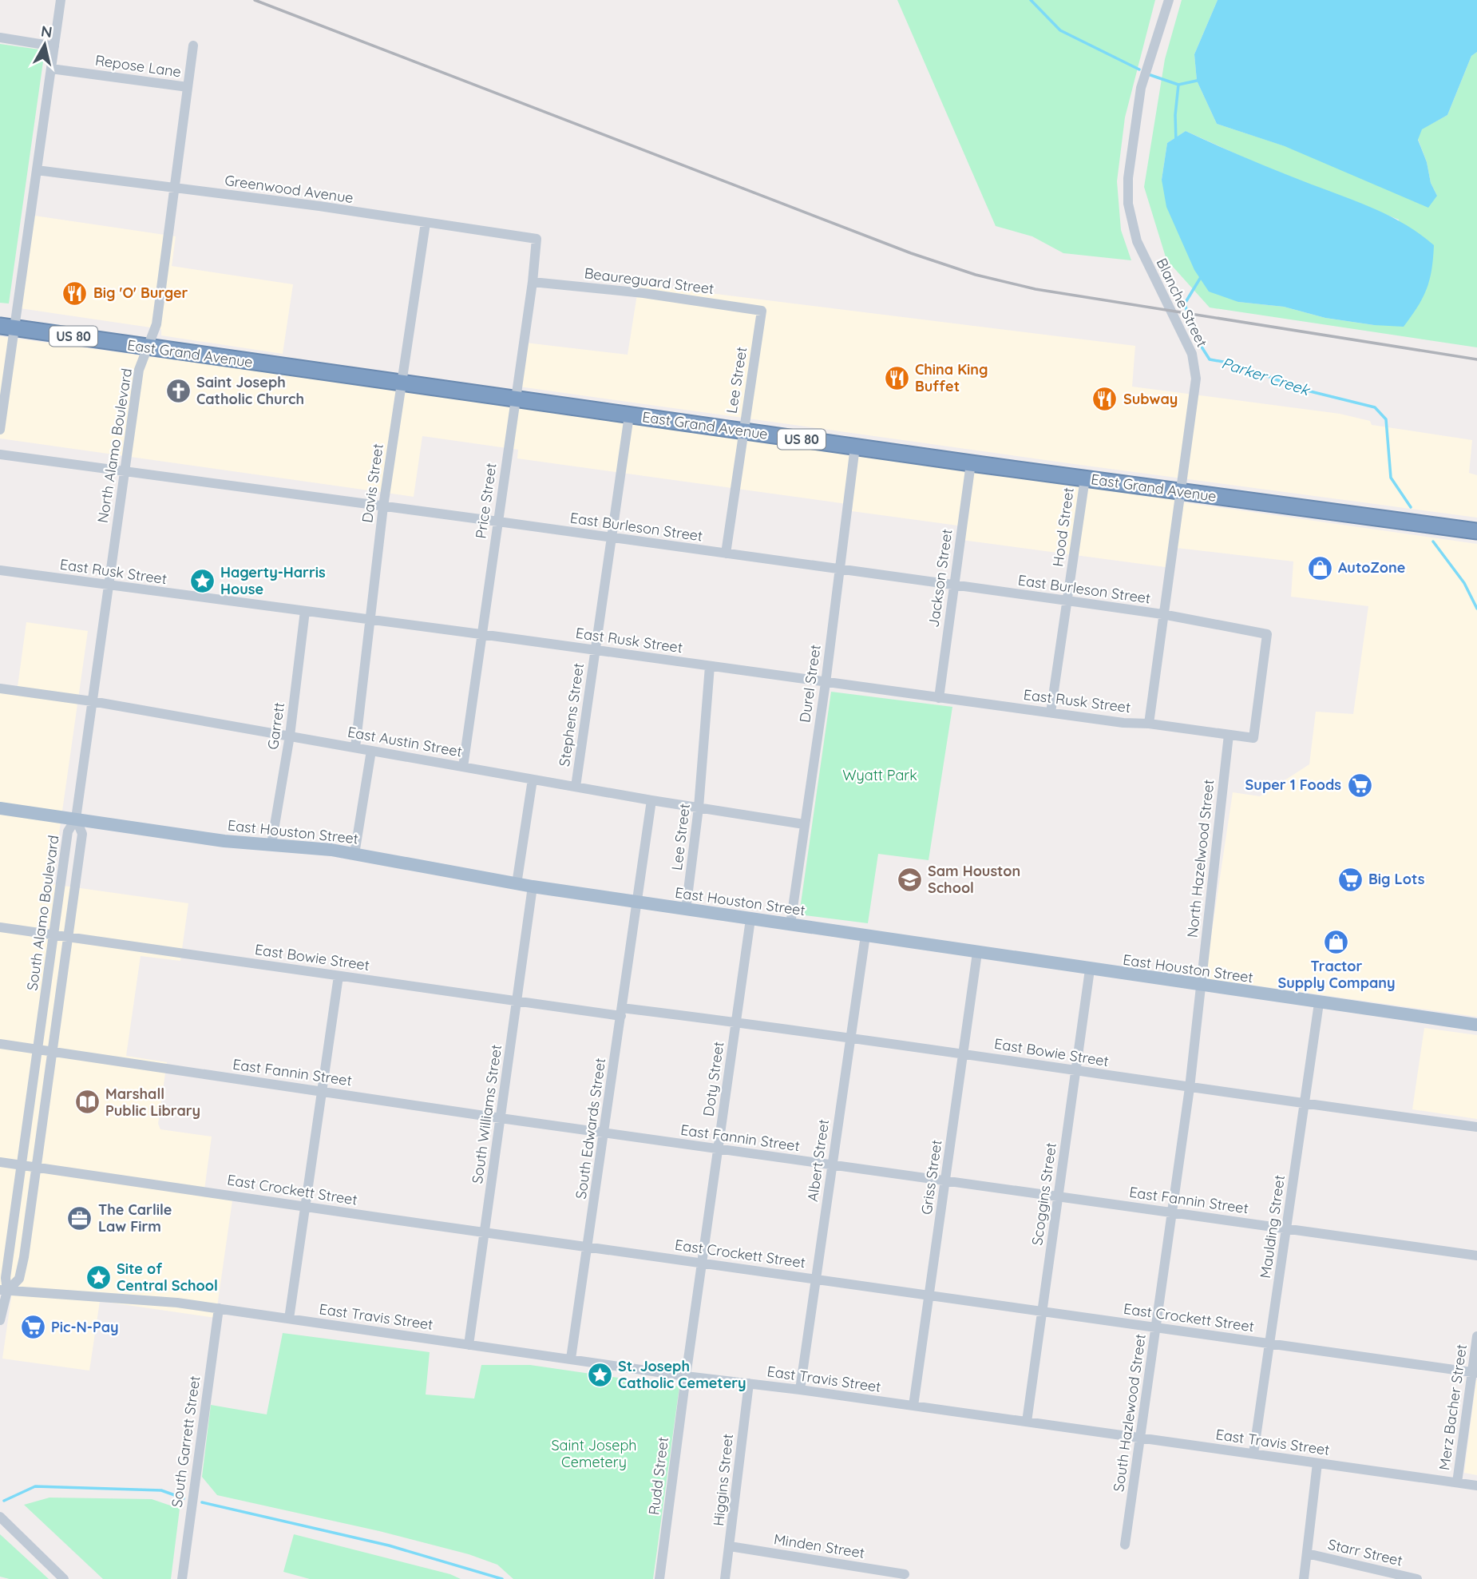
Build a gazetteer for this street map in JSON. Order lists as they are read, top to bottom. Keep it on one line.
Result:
{"streets":{"highway":["US 80","East Grand Avenue"],"main road":["East Houston Street"],"street":["Repose Lane","Greenwood Avenue","Beaureguard Street","Blanche Street","Lee Street","North Alamo Boulevard","Davis Street","Price Street","East Burleson Street","Hood Street","East Rusk Street","Jackson Street","Durel Street","Stephens Street","Garrett","East Austin Street","North Hazelwood Street","South Alamo Boulevard","East Bowie Street","East Fannin Street","Doty Street","South Williams Street","South Edwards Street","Albert Street","Griss Street","East Crockett Street","Scoggins Street","Maulding Street","East Travis Street","Merz Bacher Street","South Hazlewood Street","South Garrett Street","Rudd Street","Higgins Street","Minden Street","Starr Street"]},"crossings":[["Repose Lane","North Alamo Boulevard"],["Greenwood Avenue","North Alamo Boulevard"],["Greenwood Avenue","Davis Street"],["Greenwood Avenue","Price Street"],["Beaureguard Street","Lee Street"],["Beaureguard Street","Price Street"],["Blanche Street","East Grand Avenue"],["Blanche Street","East Burleson Street"],["Blanche Street","East Rusk Street"],["East Grand Avenue","Lee Street"],["East Grand Avenue","North Alamo Boulevard"],["East Grand Avenue","Davis Street"],["East Grand Avenue","Price Street"],["East Grand Avenue","Hood Street"],["East Grand Avenue","Jackson Street"],["East Grand Avenue","Durel Street"],["East Grand Avenue","Stephens Street"],["Lee Street","East Burleson Street"],["Lee Street","East Rusk Street"],["Lee Street","East Austin Street"],["Lee Street","East Houston Street"],["North Alamo Boulevard","East Burleson Street"],["North Alamo Boulevard","East Rusk Street"],["North Alamo Boulevard","East Austin Street"],["North Alamo Boulevard","East Houston Street"],["North Alamo Boulevard","South Alamo Boulevard"],["Davis Street","East Burleson Street"],["Davis Street","East Rusk Street"],["Davis Street","East Austin Street"],["Price Street","East Burleson Street"],["Price Street","East Rusk Street"],["Price Street","East Austin Street"],["East Burleson Street","Hood Street"],["East Burleson Street","East Rusk Street"],["East Burleson Street","Jackson Street"],["East Burleson Street","Durel Street"],["East Burleson Street","Stephens Street"],["Hood Street","East Rusk Street"],["East Rusk Street","Jackson Street"],["East Rusk Street","Durel Street"],["East Rusk Street","Stephens Street"],["East Rusk Street","Garrett"],["East Rusk Street","North Hazelwood Street"],["Durel Street","East Austin Street"],["Durel Street","East Houston Street"],["Stephens Street","East Austin Street"],["Garrett","East Austin Street"],["Garrett","East Houston Street"],["East Austin Street","South Edwards Street"],["East Houston Street","North Hazelwood Street"],["East Houston Street","South Alamo Boulevard"],["East Houston Street","Doty Street"],["East Houston Street","South Williams Street"],["East Houston Street","South Edwards Street"],["East Houston Street","Albert Street"],["East Houston Street","Griss Street"],["East Houston Street","Scoggins Street"],["East Houston Street","Maulding Street"],["East Houston Street","South Hazlewood Street"],["North Hazelwood Street","South Hazlewood Street"],["South Alamo Boulevard","East Bowie Street"],["South Alamo Boulevard","East Fannin Street"],["South Alamo Boulevard","East Crockett Street"],["South Alamo Boulevard","East Travis Street"],["East Bowie Street","Doty Street"],["East Bowie Street","South Williams Street"],["East Bowie Street","South Edwards Street"],["East Bowie Street","Albert Street"],["East Bowie Street","Griss Street"],["East Bowie Street","Scoggins Street"],["East Bowie Street","Maulding Street"],["East Bowie Street","South Hazlewood Street"],["East Fannin Street","Doty Street"],["East Fannin Street","South Williams Street"],["East Fannin Street","South Edwards Street"],["East Fannin Street","Albert Street"],["East Fannin Street","Griss Street"],["East Fannin Street","Scoggins Street"],["East Fannin Street","Maulding Street"],["East Fannin Street","South Hazlewood Street"],["Doty Street","East Crockett Street"],["Doty Street","East Travis Street"],["Doty Street","Rudd Street"],["South Williams Street","East Crockett Street"],["South Williams Street","East Travis Street"],["South Edwards Street","East Crockett Street"],["South Edwards Street","East Travis Street"],["Albert Street","East Crockett Street"],["Albert Street","East Travis Street"],["Griss Street","East Crockett Street"],["Griss Street","East Travis Street"],["East Crockett Street","Scoggins Street"],["East Crockett Street","Maulding Street"],["East Crockett Street","Merz Bacher Street"],["East Crockett Street","South Hazlewood Street"],["Scoggins Street","East Travis Street"],["Maulding Street","East Travis Street"],["East Travis Street","Merz Bacher Street"],["East Travis Street","South Hazlewood Street"],["East Travis Street","South Garrett Street"],["East Travis Street","Rudd Street"],["East Travis Street","Higgins Street"],["Higgins Street","Minden Street"]],"water":["Parker Creek"],"parks":["Wyatt Park","Saint Joseph Cemetery"],"places":{"restaurant":["Big 'O' Burger","China King Buffet","Subway"],"church":["Saint Joseph Catholic Church"],"shop":["AutoZone","Tractor Supply Company"],"place":["Hagerty-Harris House","Site of Central School","St. Joseph Catholic Cemetery"],"supermarket":["Super 1 Foods","Big Lots","Pic-N-Pay"],"school or university":["Sam Houston School"],"library":["Marshall Public Library"],"office":["The Carlile Law Firm"]},"north":"top"}
